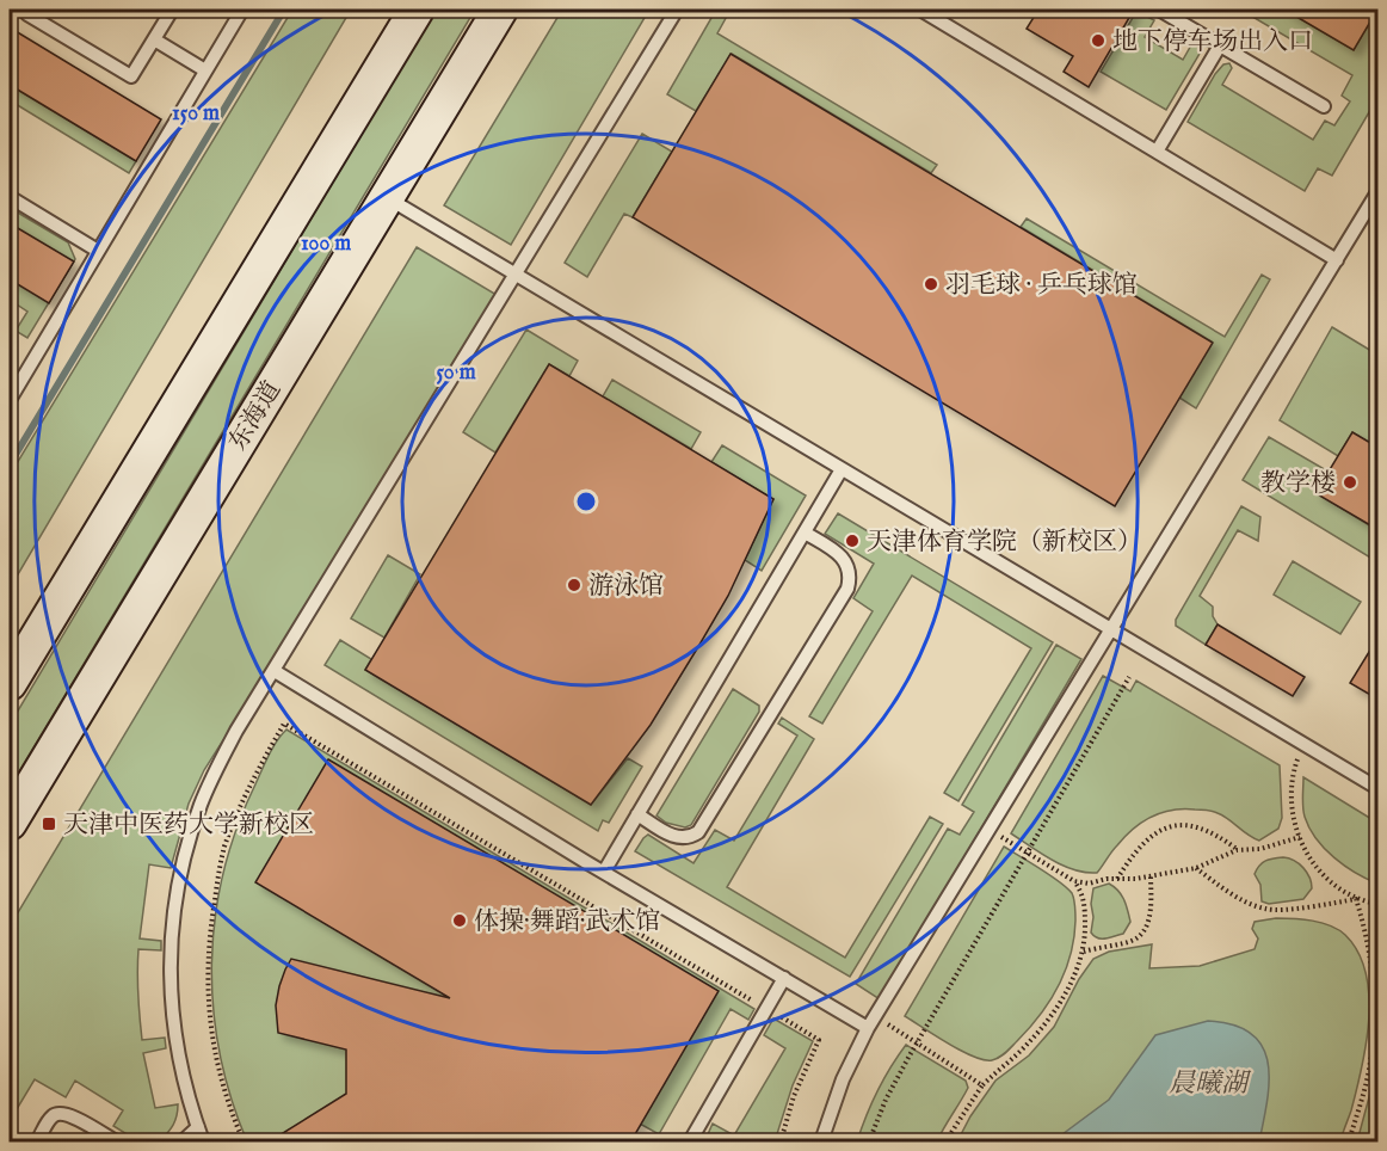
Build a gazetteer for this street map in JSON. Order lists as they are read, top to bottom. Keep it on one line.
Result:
{"streets":{"main road":["东海道"]},"water":["晨曦湖"],"places":{"other":["地下停车场出入口","羽毛球 · 乒乓球馆","教学楼","天津体育学院（新校区）","游泳馆","体操·舞蹈·武术馆"],"transit":["天津中医药大学新校区"]},"rings":["150 m","100 m","50 m"]}
